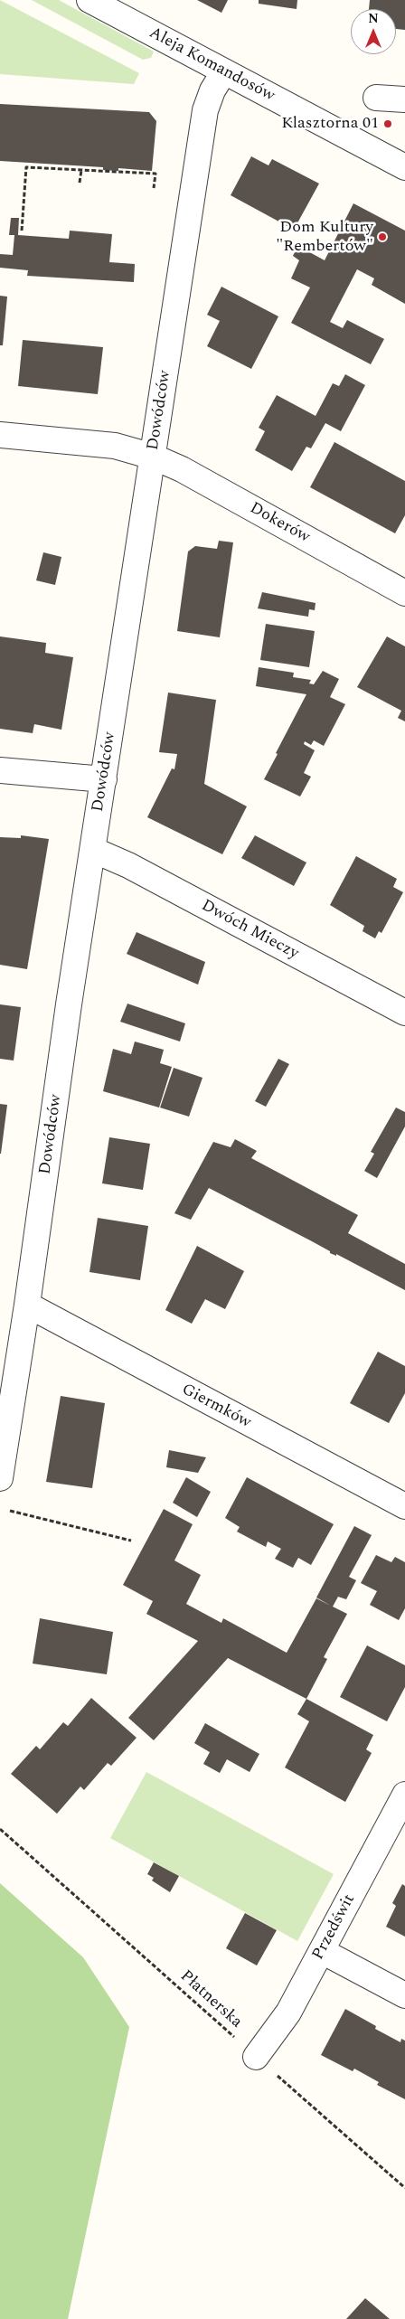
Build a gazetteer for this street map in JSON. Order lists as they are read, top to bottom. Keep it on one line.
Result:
{"streets":{"street":["Aleja Komandosów","Dowódców","Dokerów","Dwóch Mieczy","Giermków","Przedświt"],"path":["Płatnerska"]},"crossings":[["Aleja Komandosów","Dowódców"],["Dowódców","Dokerów"],["Dowódców","Dwóch Mieczy"],["Dowódców","Giermków"],["Przedświt","Płatnerska"]],"places":["Klasztorna 01","Dom Kultury \"Rembertów\""],"north":"top"}
